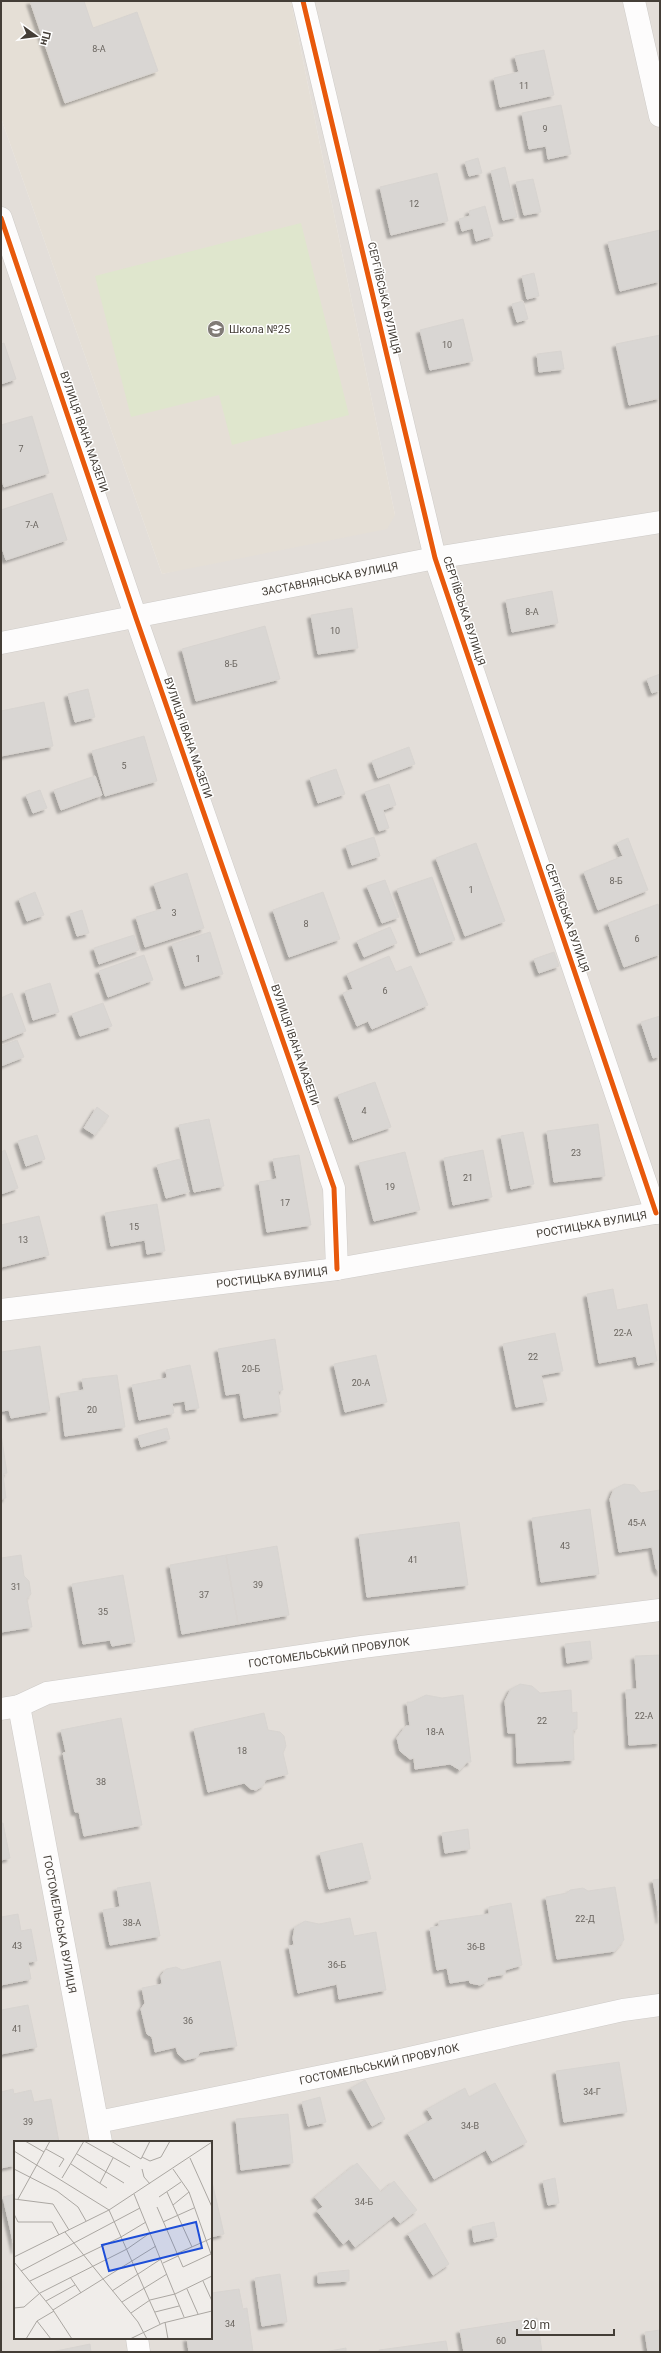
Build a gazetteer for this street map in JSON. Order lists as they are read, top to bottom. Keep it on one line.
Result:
{"streets":{"street":["СЕРГІЇВСЬКА ВУЛИЦЯ","ВУЛИЦЯ ІВАНА МАЗЕПИ","ЗАСТАВНЯНСЬКА ВУЛИЦЯ","РОСТИЦЬКА ВУЛИЦЯ","ГОСТОМЕЛЬСЬКИЙ ПРОВУЛОК","ГОСТОМЕЛЬСЬКА ВУЛИЦЯ"]},"crossings":[["СЕРГІЇВСЬКА ВУЛИЦЯ","ЗАСТАВНЯНСЬКА ВУЛИЦЯ"],["СЕРГІЇВСЬКА ВУЛИЦЯ","РОСТИЦЬКА ВУЛИЦЯ"],["ВУЛИЦЯ ІВАНА МАЗЕПИ","ЗАСТАВНЯНСЬКА ВУЛИЦЯ"],["ВУЛИЦЯ ІВАНА МАЗЕПИ","РОСТИЦЬКА ВУЛИЦЯ"],["ГОСТОМЕЛЬСЬКИЙ ПРОВУЛОК","ГОСТОМЕЛЬСЬКА ВУЛИЦЯ"]],"places":{"school or university":["Школа №25"]},"house_numbers":["8-А","11","9","12","10","7","7-А","8-А","10","8-Б","5","8-Б","1","3","8","6","1","6","4","23","21","19","17","15","13","22-А","22","20-Б","20-А","20","45-А","43","41","39","31","37","35","22-А","22","18-А","18","38","22-Д","38-А","43","36-В","36-Б","36","41","34-Г","39","34-В","34-Б","34","60"],"scale_bar":"20 m","north":"right"}
